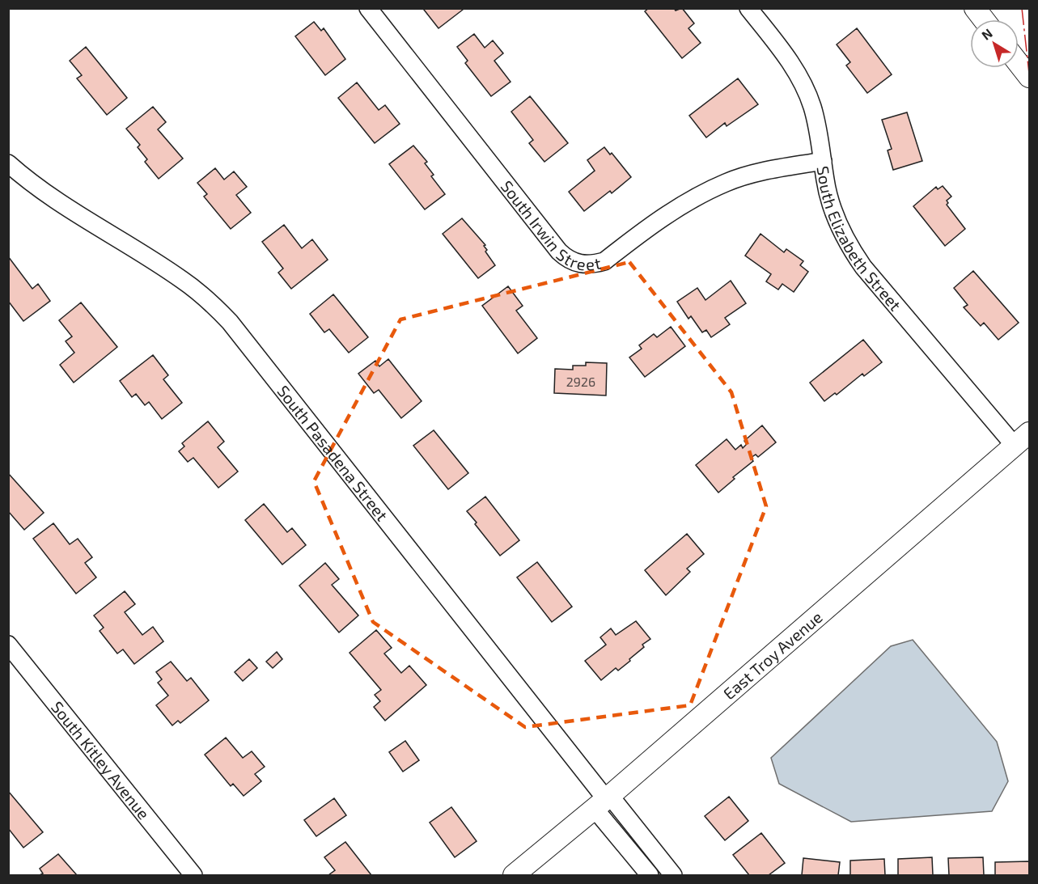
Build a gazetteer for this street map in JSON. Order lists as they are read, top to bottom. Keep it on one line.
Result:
{"streets":{"street":["South Irwin Street","South Elizabeth Street","South Pasadena Street","East Troy Avenue","South Kitley Avenue"]},"crossings":[["South Irwin Street","South Elizabeth Street"],["South Elizabeth Street","East Troy Avenue"],["South Pasadena Street","East Troy Avenue"]],"house_numbers":["2926"],"north":"top left"}
